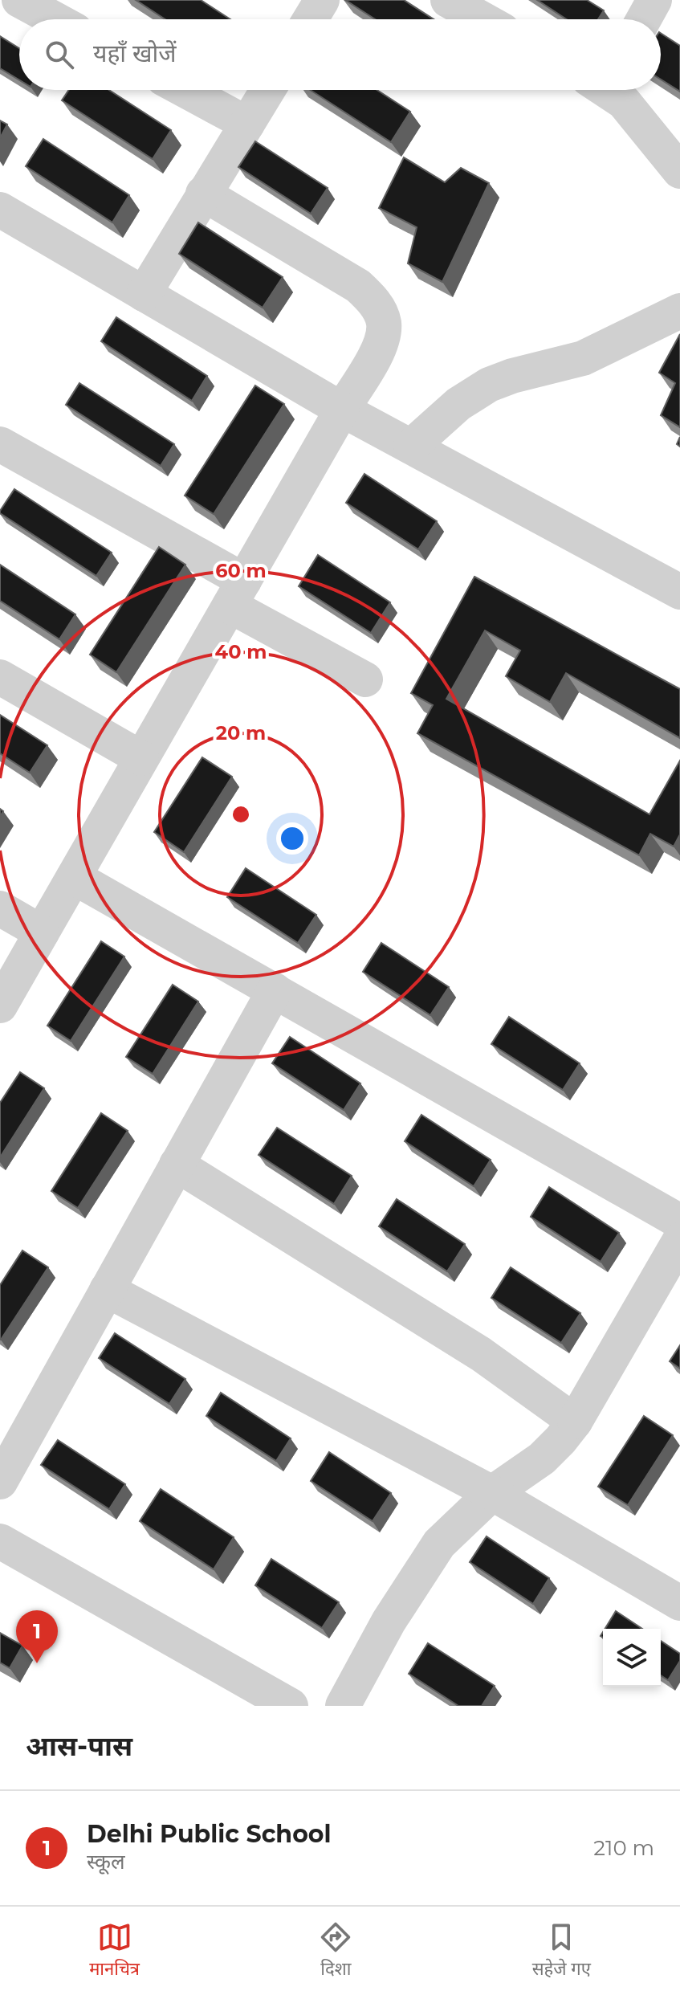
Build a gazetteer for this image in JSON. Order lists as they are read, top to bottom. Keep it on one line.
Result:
{"page":{"search":"यहाँ खोजें","pins":"1","heading":"आस-पास","list":[{"mark":"1","name":"Delhi Public School","note":"स्कूल","value":"210 m"}],"nav":["मानचित्र","दिशा","सहेजे गए"]},"rings":["60 m","40 m","20 m"]}
